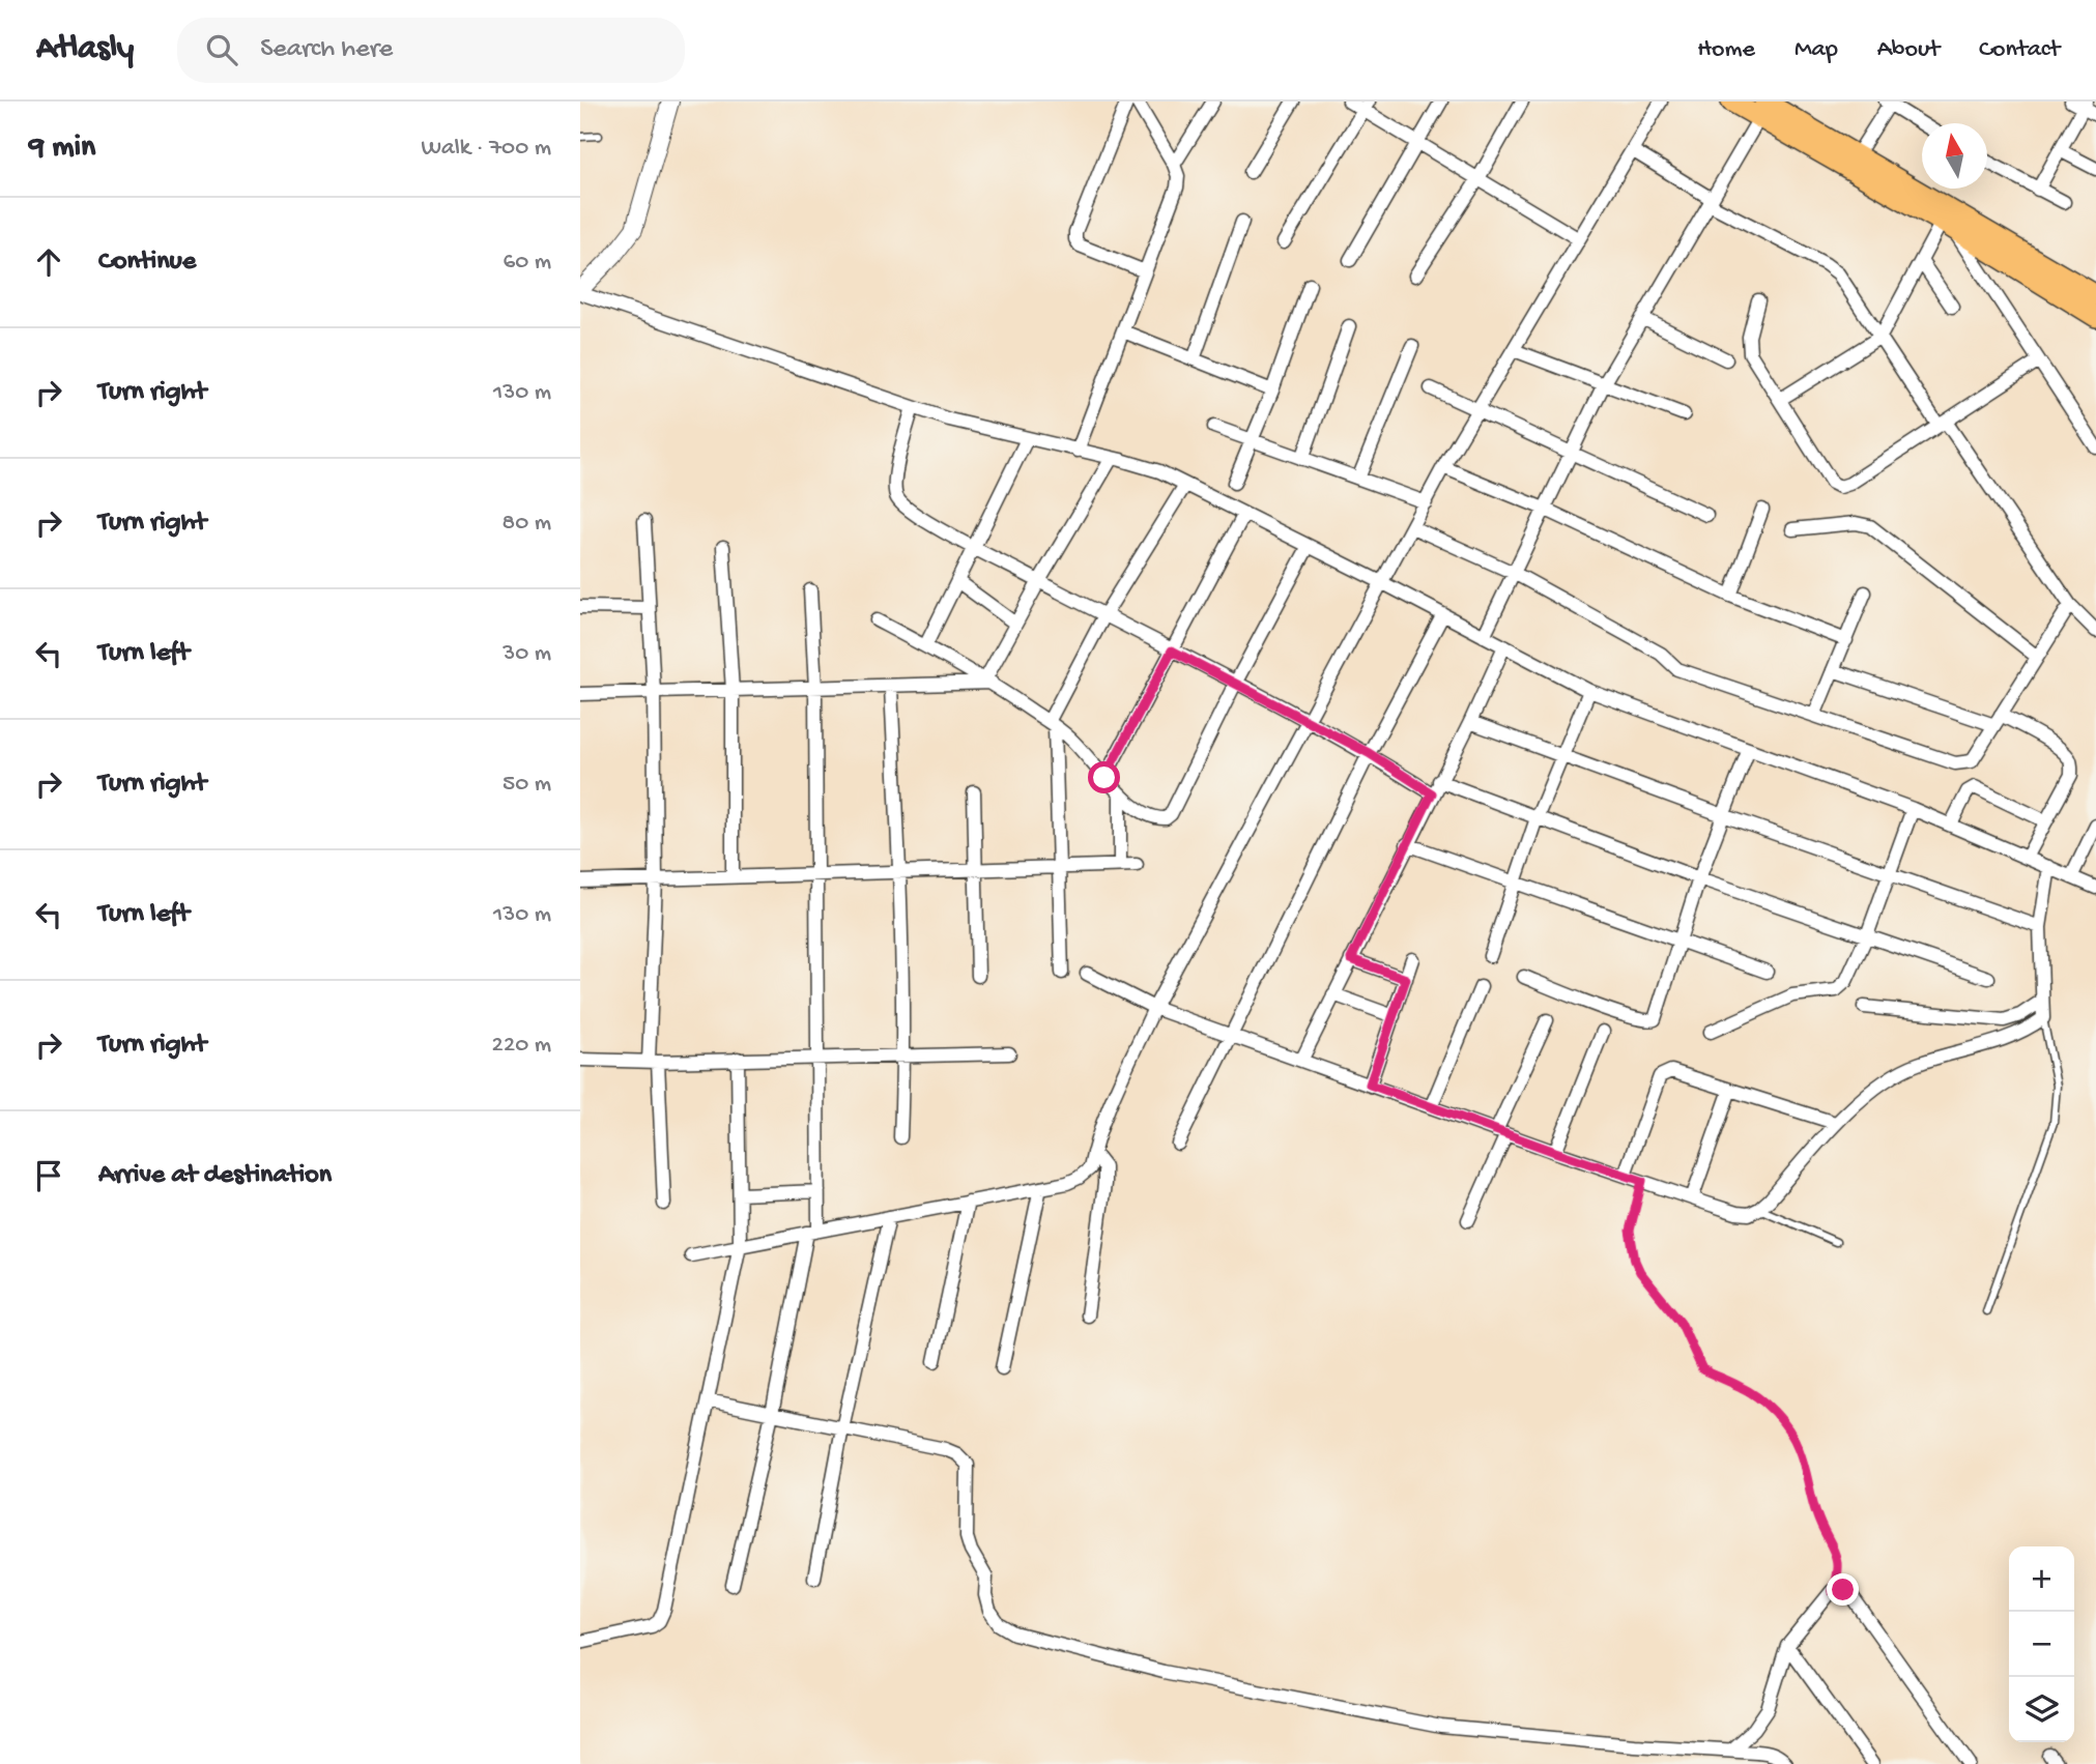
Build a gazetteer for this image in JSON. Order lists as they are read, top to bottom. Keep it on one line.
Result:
{"north":"top","page":{"header":"Atlasly","search":"Search here","nav":["Home","Map","About","Contact"],"heading":["9 min","Walk · 700 m"],"list":[["Continue","60 m"],["Turn right","130 m"],["Turn right","80 m"],["Turn left","30 m"],["Turn right","50 m"],["Turn left","130 m"],["Turn right","220 m"],"Arrive at destination"],"map_buttons":["+","−"]}}
